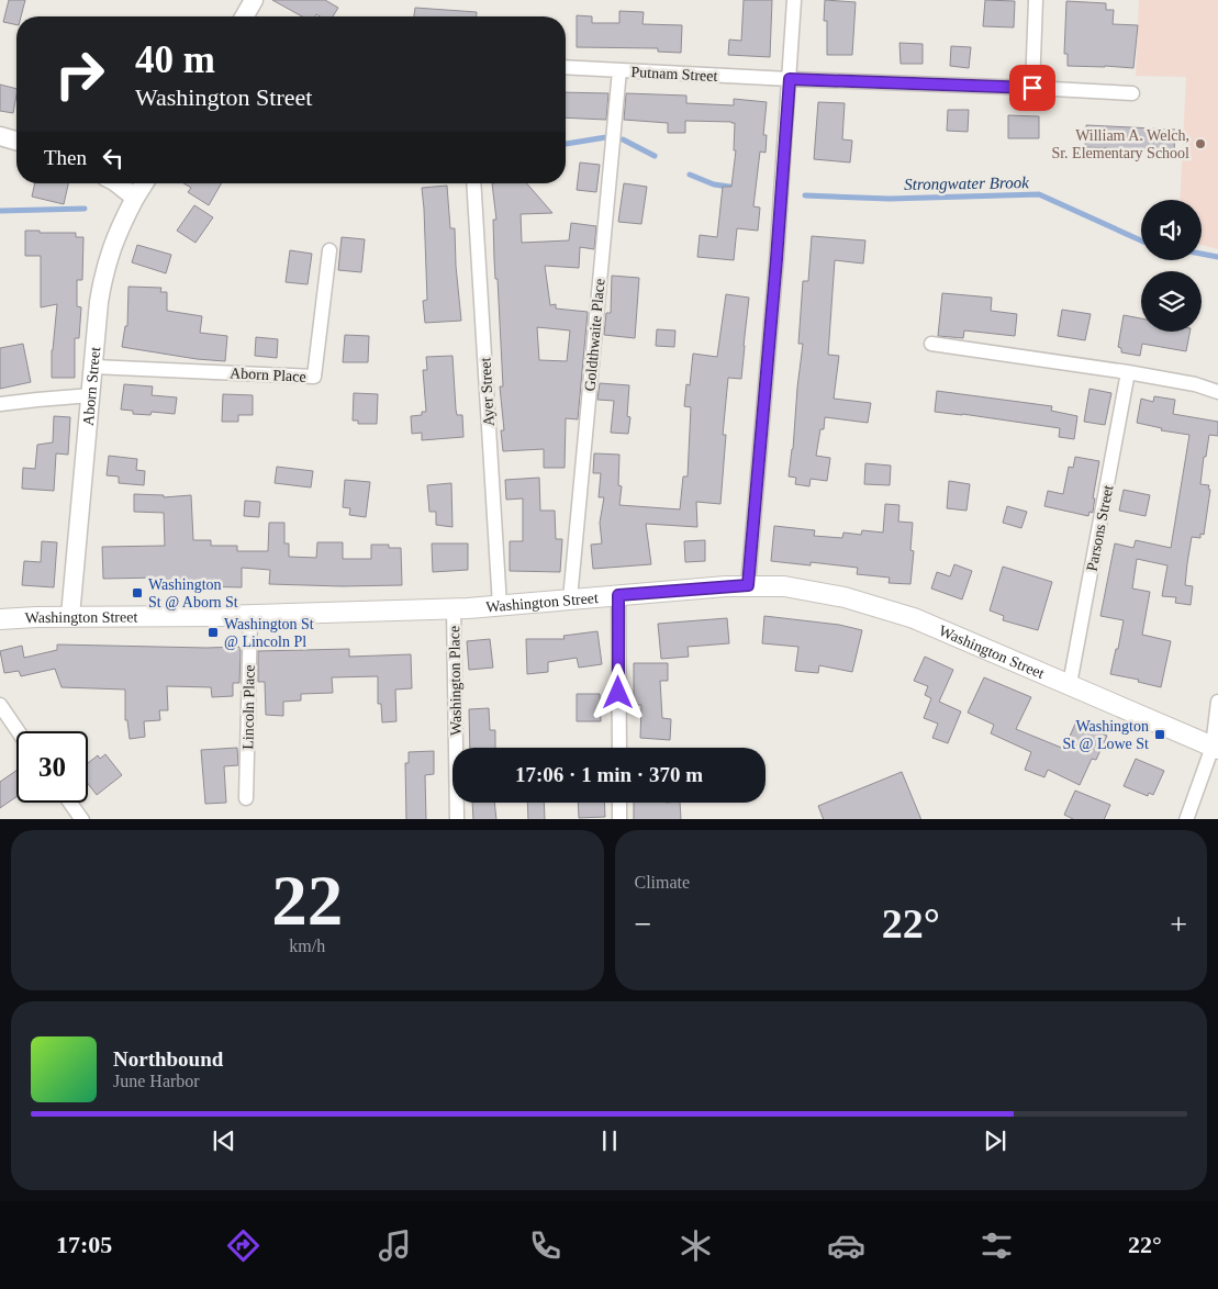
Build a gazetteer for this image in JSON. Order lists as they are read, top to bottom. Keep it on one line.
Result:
{"streets":{"main road":["Washington Street"],"street":["Putnam Street","Goldthwaite Place","Aborn Place","Aborn Street","Ayer Street","Parsons Street","Washington Place","Lincoln Place"]},"crossings":[["Putnam Street","Goldthwaite Place"],["Goldthwaite Place","Washington Street"],["Aborn Place","Aborn Street"],["Aborn Street","Washington Street"],["Ayer Street","Washington Street"],["Parsons Street","Washington Street"],["Washington Street","Washington Place"],["Washington Street","Lincoln Place"]],"water":["Strongwater Brook"],"places":{"other":["William A. Welch, Sr. Elementary School"],"transit":["Washington St @ Aborn St","Washington St @ Lincoln Pl","Washington St @ Lowe St"]},"page":{"turn":["40 m","Washington Street"],"then":"Then","limit":"30","trip":"17:06 · 1 min · 370 m","tile":[["22","km/h"],"Climate"],"heat":["−","22°","+"],"song":["Northbound","June Harbor"],"tabs":["17:05","22°"]}}
